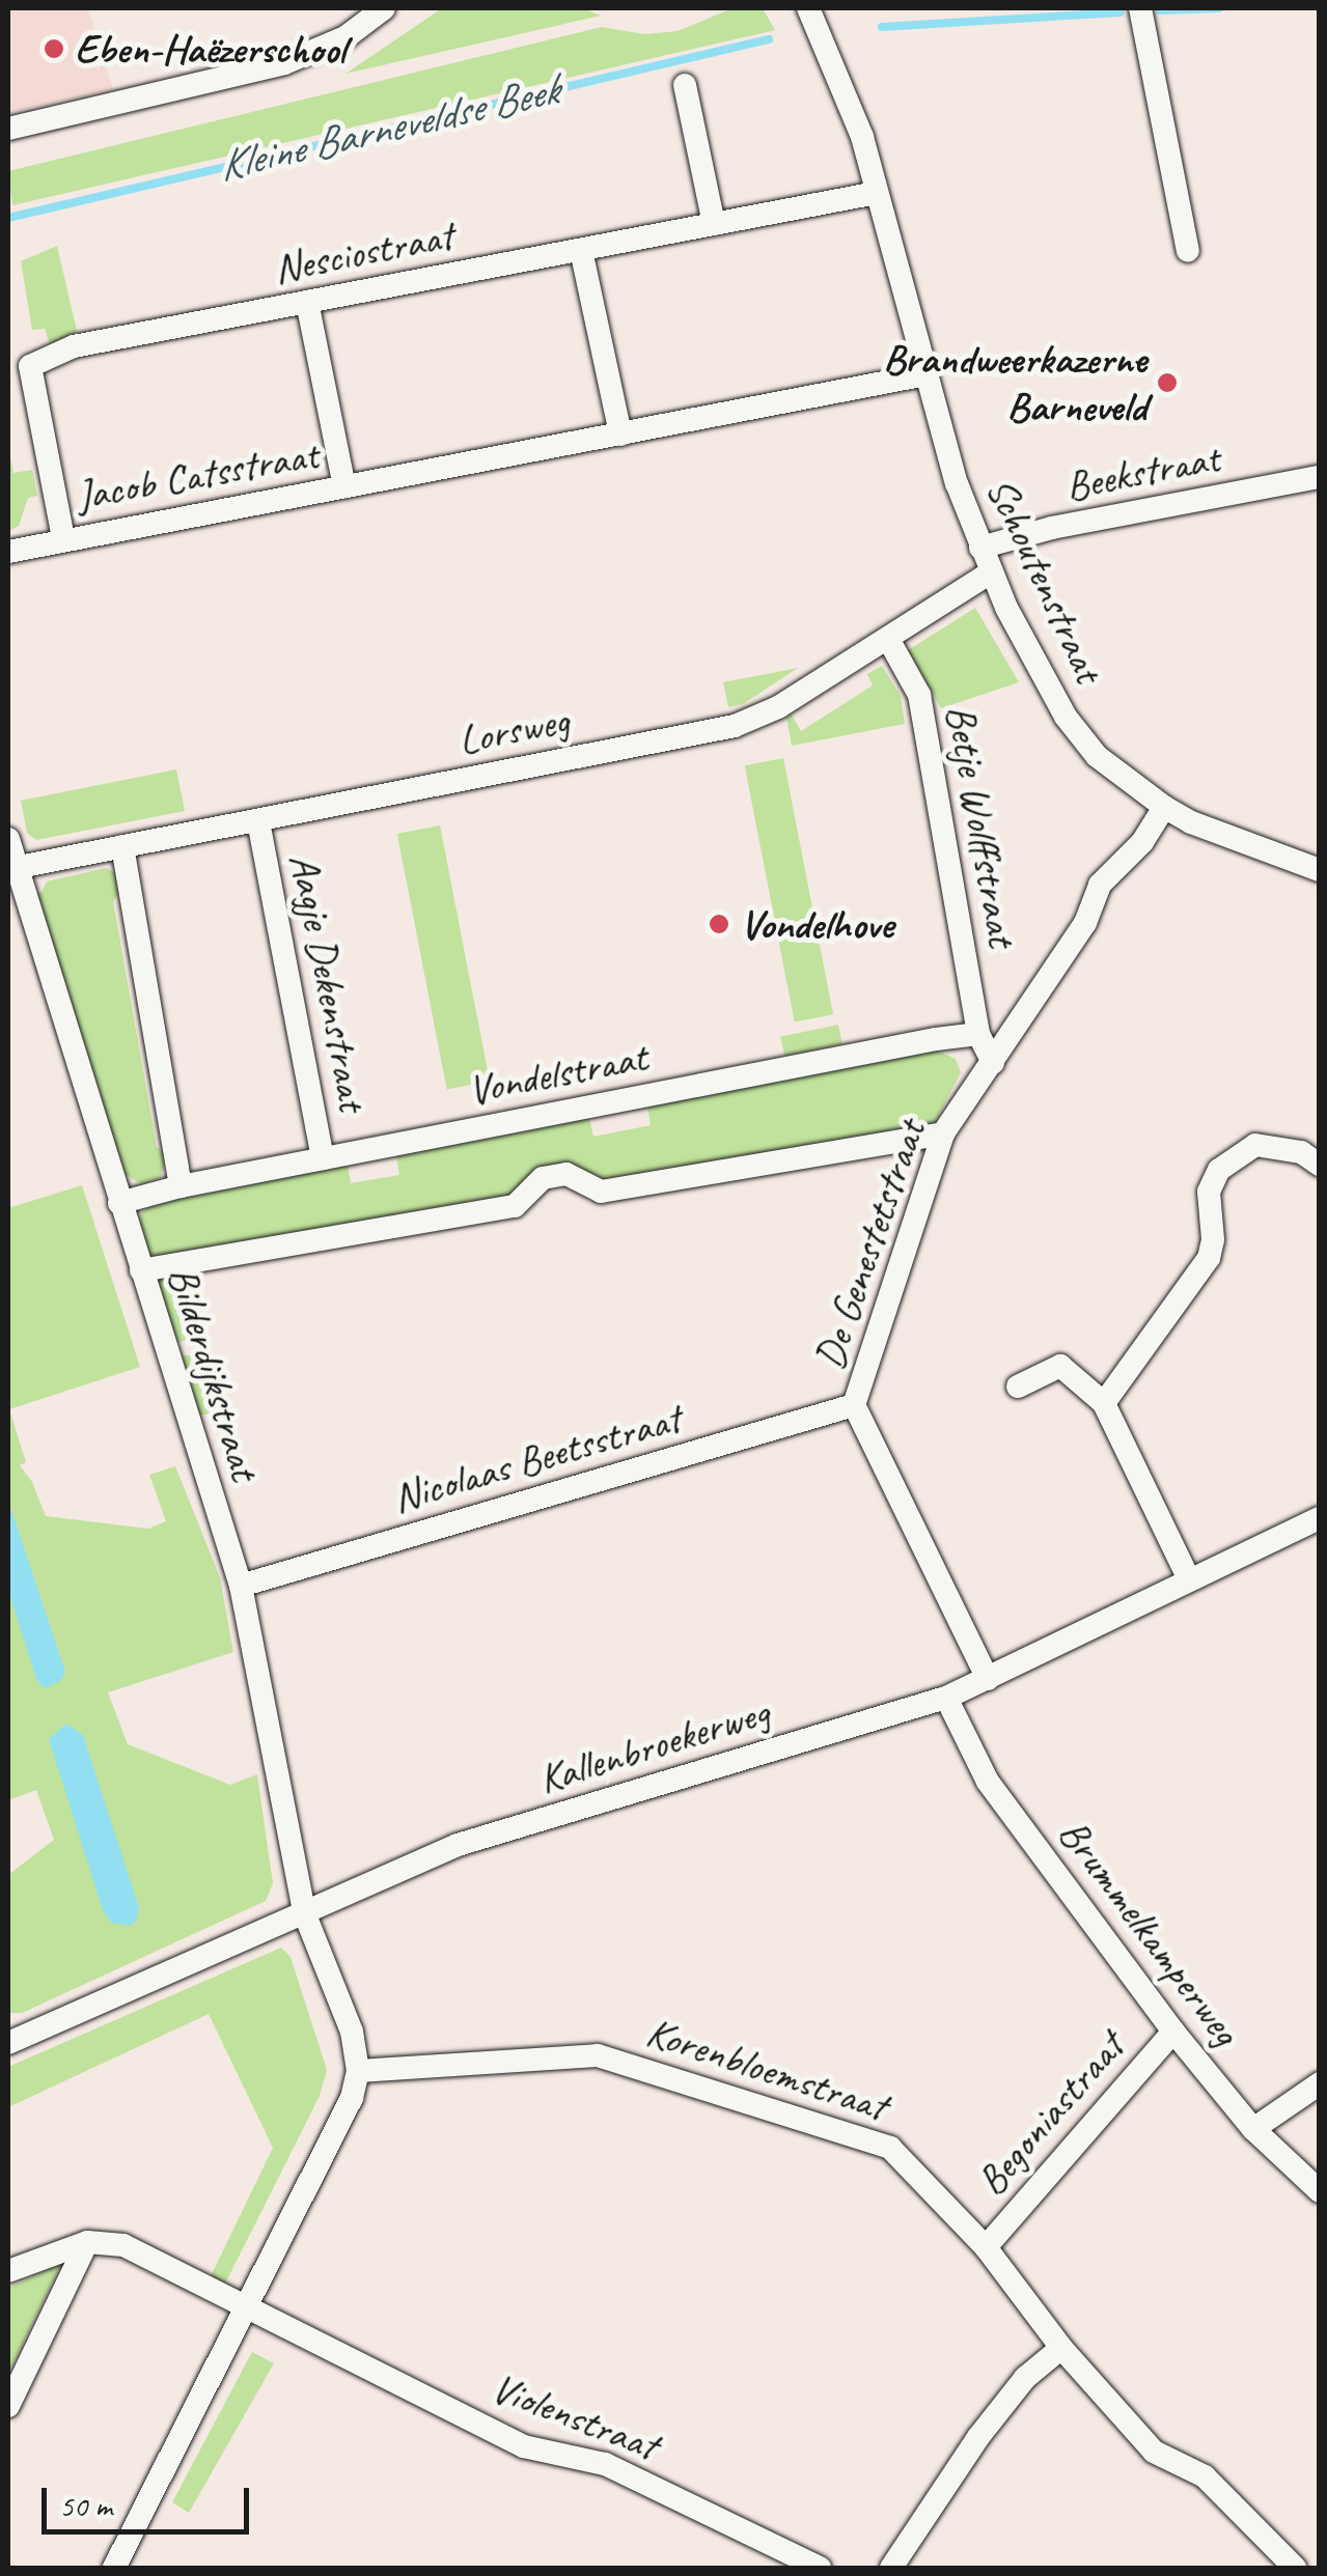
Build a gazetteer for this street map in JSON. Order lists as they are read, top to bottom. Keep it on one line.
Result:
{"streets":{"street":["Nesciostraat","Beekstraat","Jacob Catsstraat","Schoutenstraat","Lorsweg","Betje Wolffstraat","Aagje Dekenstraat","Vondelstraat","De Genestetstraat","Bilderdijkstraat","Nicolaas Beetsstraat","Kallenbroekerweg","Brummelkamperweg","Korenbloemstraat","Begoniastraat","Violenstraat"]},"crossings":[["Nesciostraat","Jacob Catsstraat"],["Nesciostraat","Schoutenstraat"],["Beekstraat","Schoutenstraat"],["Jacob Catsstraat","Schoutenstraat"],["Schoutenstraat","Lorsweg"],["Schoutenstraat","De Genestetstraat"],["Lorsweg","Betje Wolffstraat"],["Lorsweg","Aagje Dekenstraat"],["Lorsweg","Bilderdijkstraat"],["Betje Wolffstraat","Vondelstraat"],["Aagje Dekenstraat","Vondelstraat"],["Vondelstraat","Bilderdijkstraat"],["De Genestetstraat","Nicolaas Beetsstraat"],["De Genestetstraat","Kallenbroekerweg"],["Bilderdijkstraat","Nicolaas Beetsstraat"],["Bilderdijkstraat","Kallenbroekerweg"],["Bilderdijkstraat","Korenbloemstraat"],["Kallenbroekerweg","Brummelkamperweg"],["Brummelkamperweg","Begoniastraat"],["Korenbloemstraat","Begoniastraat"]],"water":["Kleine Barneveldse Beek"],"places":["Eben-Haëzerschool","Brandweerkazerne Barneveld","Vondelhove"],"scale_bar":"50 m"}
